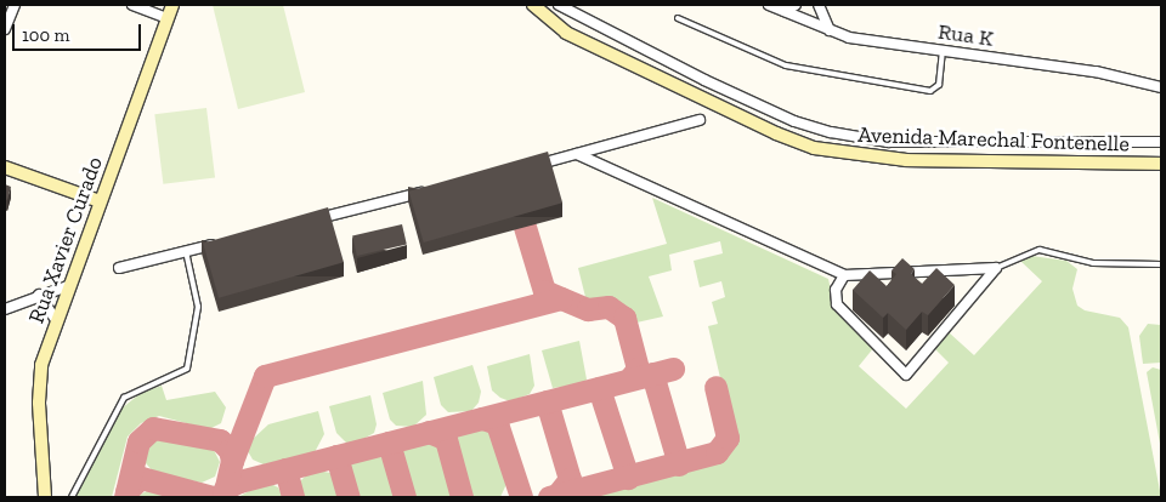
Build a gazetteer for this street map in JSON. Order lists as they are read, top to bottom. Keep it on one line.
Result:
{"streets":{"main road":["Avenida Marechal Fontenelle","Rua Xavier Curado"],"street":["Rua K"]},"scale_bar":"100 m"}
